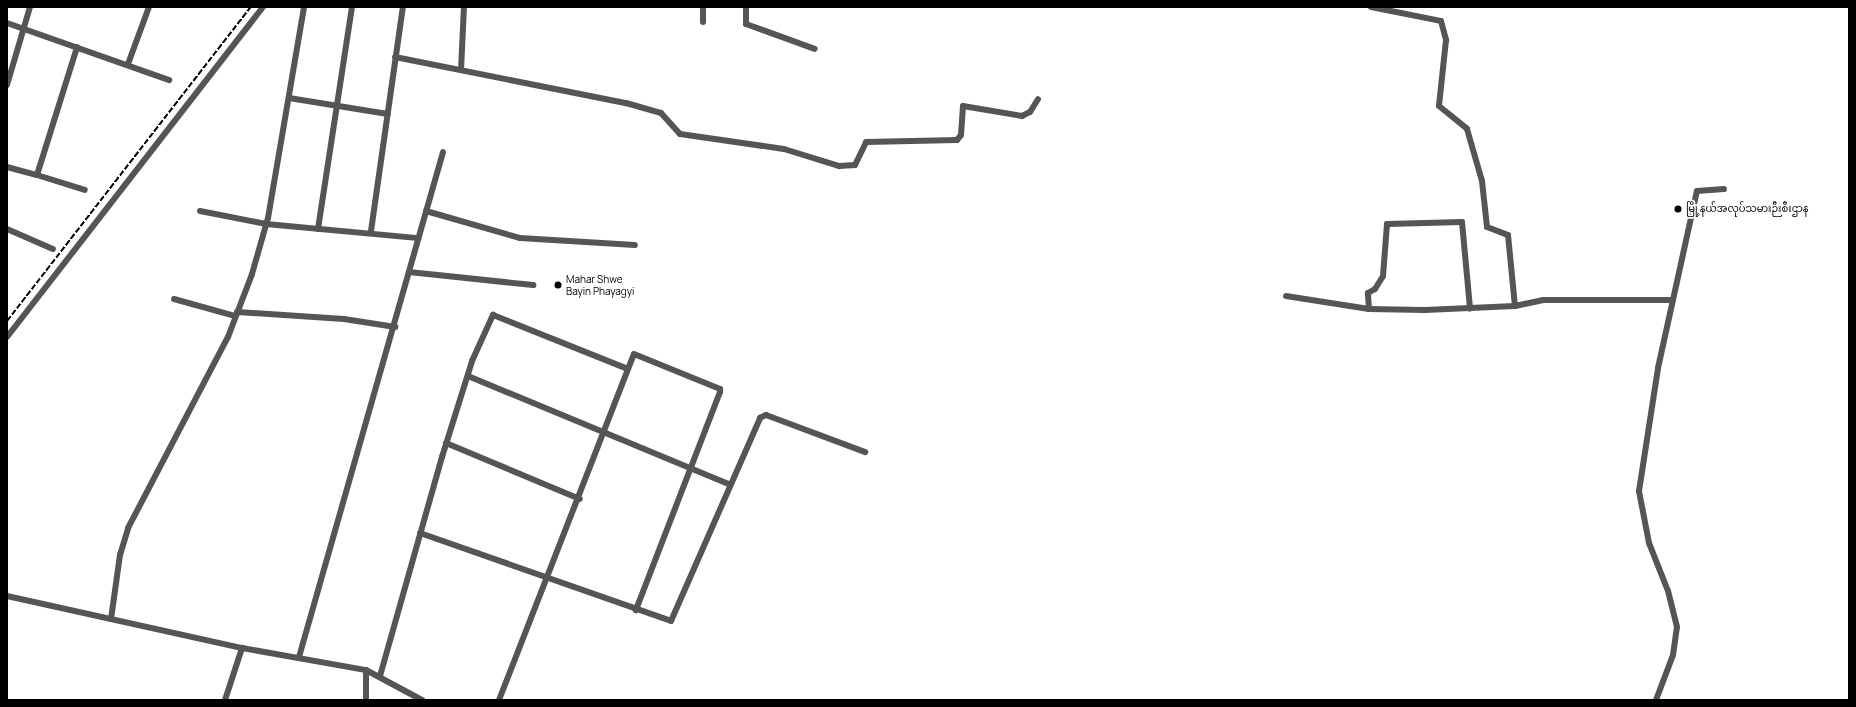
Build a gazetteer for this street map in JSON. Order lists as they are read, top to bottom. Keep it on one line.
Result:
{"places":["မြို့နယ်အလုပ်သမားဉီးစီးဌာန","Mahar Shwe Bayin Phayagyi"]}
